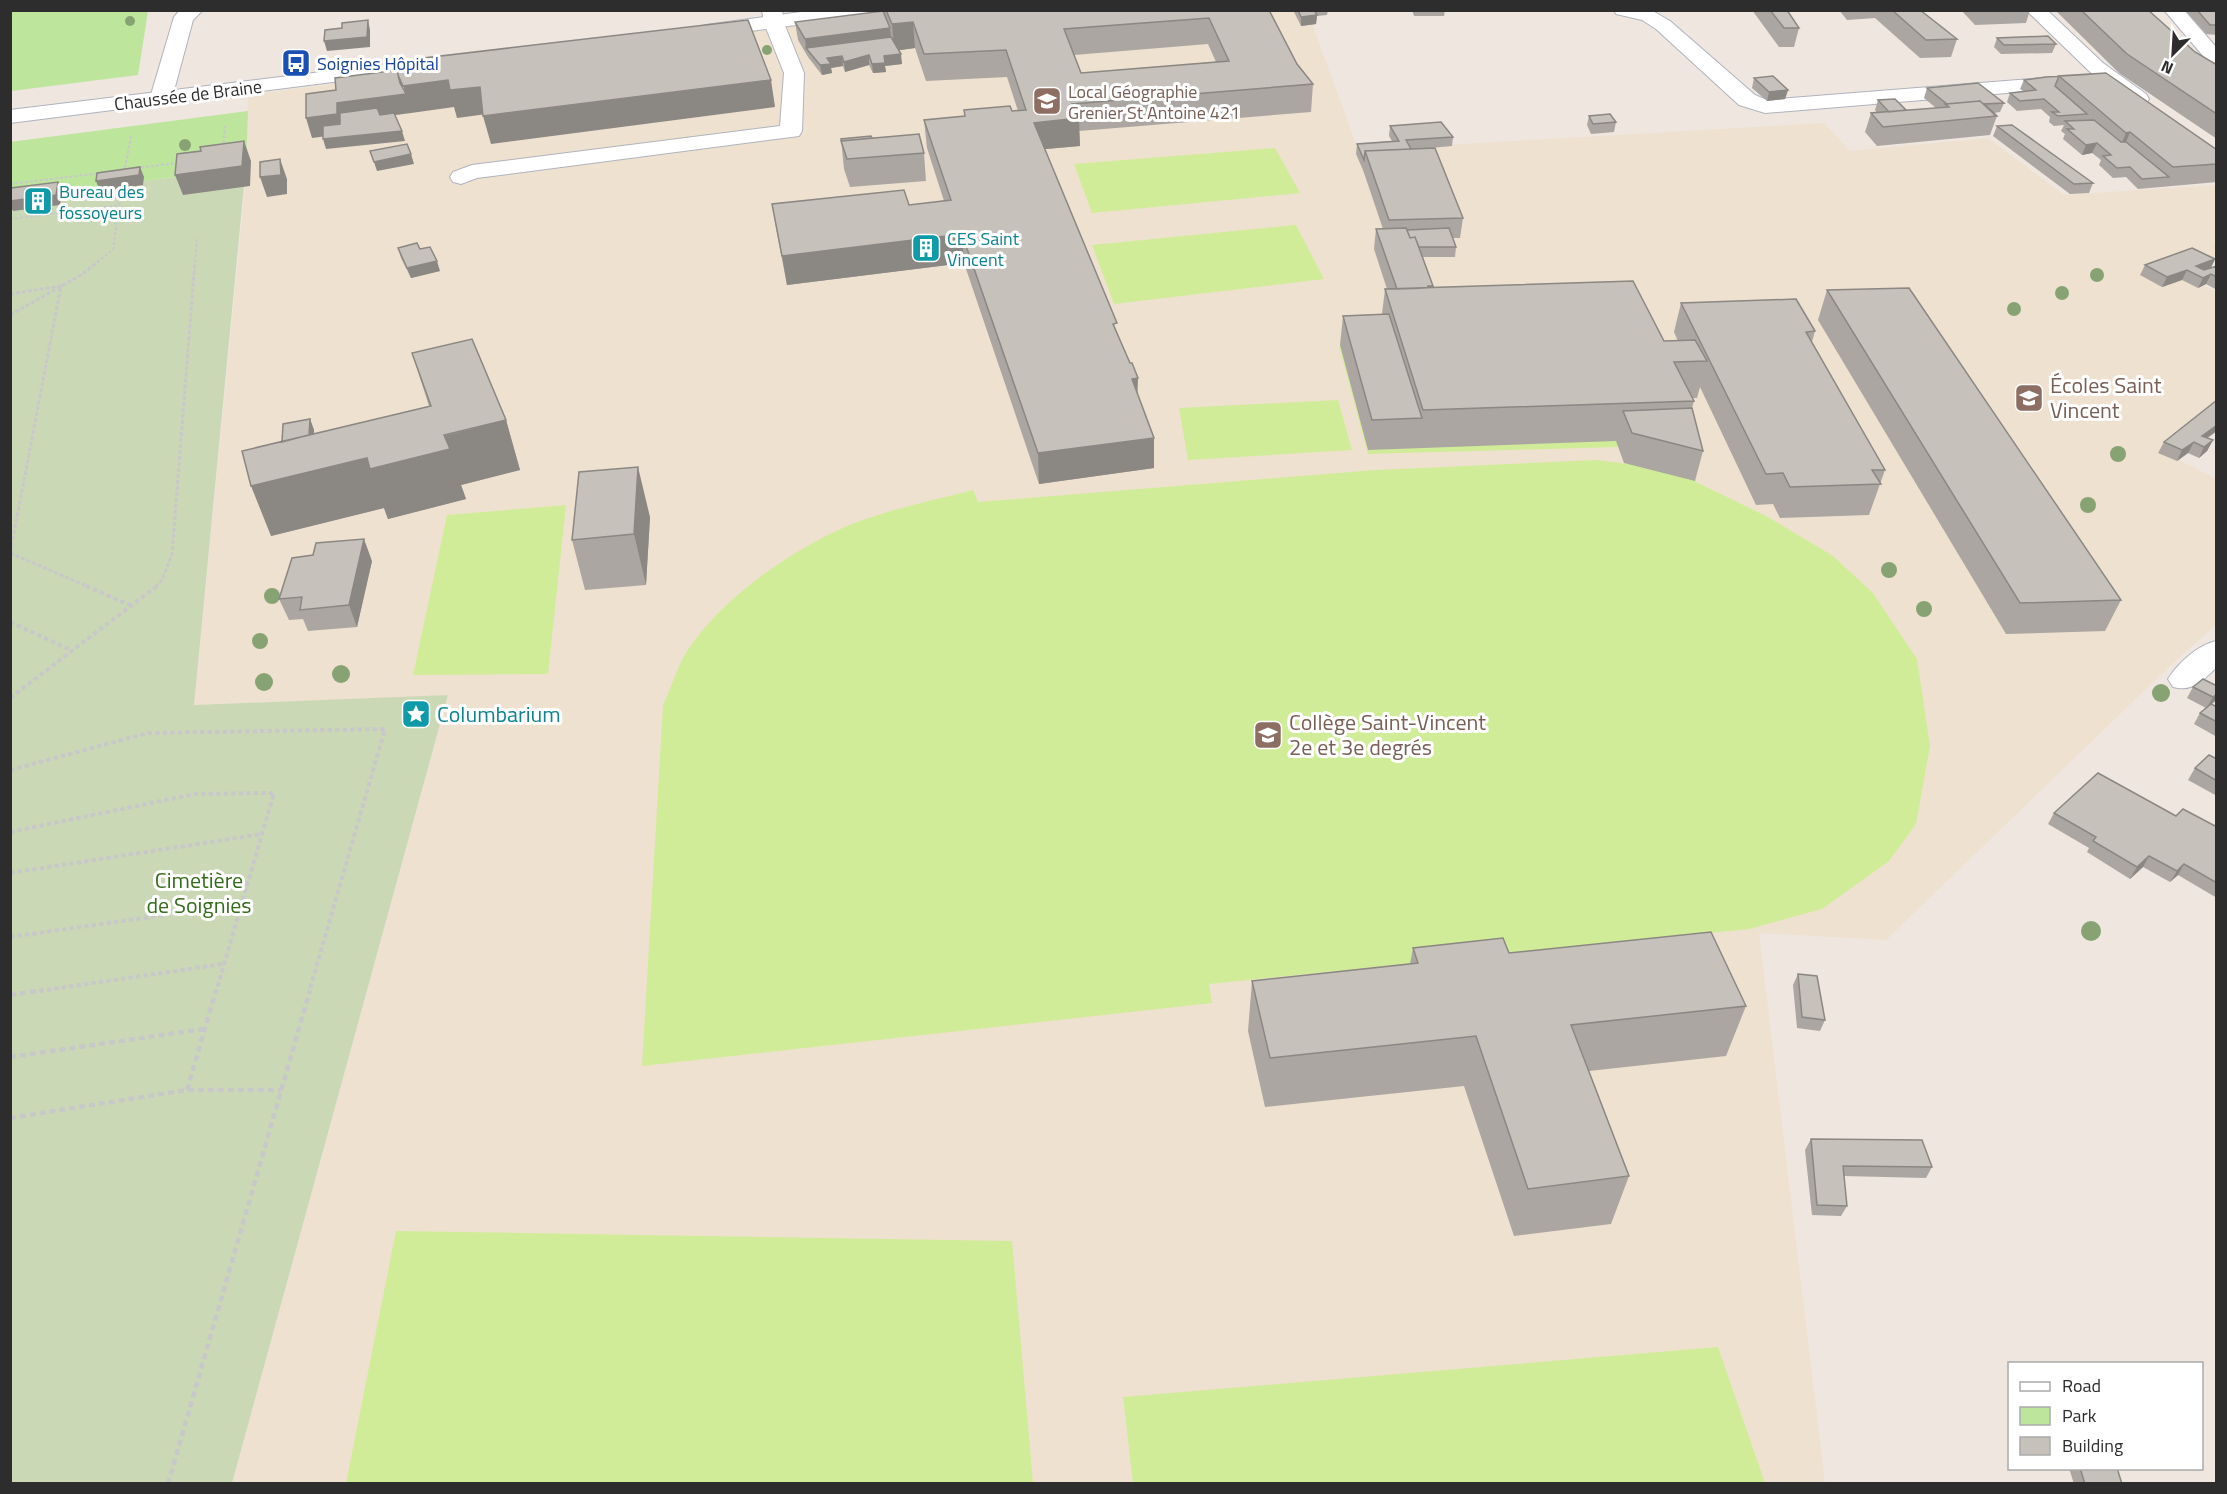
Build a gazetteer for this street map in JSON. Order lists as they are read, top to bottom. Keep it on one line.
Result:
{"streets":{"street":["Chaussée de Braine"]},"parks":["Cimetière de Soignies"],"places":{"bus stop":["Soignies Hôpital"],"school or university":["Local Géographie Grenier St Antoine 421","Écoles Saint Vincent","Collège Saint-Vincent 2e et 3e degrés"],"building":["Bureau des fossoyeurs","CES Saint Vincent"],"place":["Columbarium"]},"legend":["Road","Park","Building"],"north":"bottom left"}
